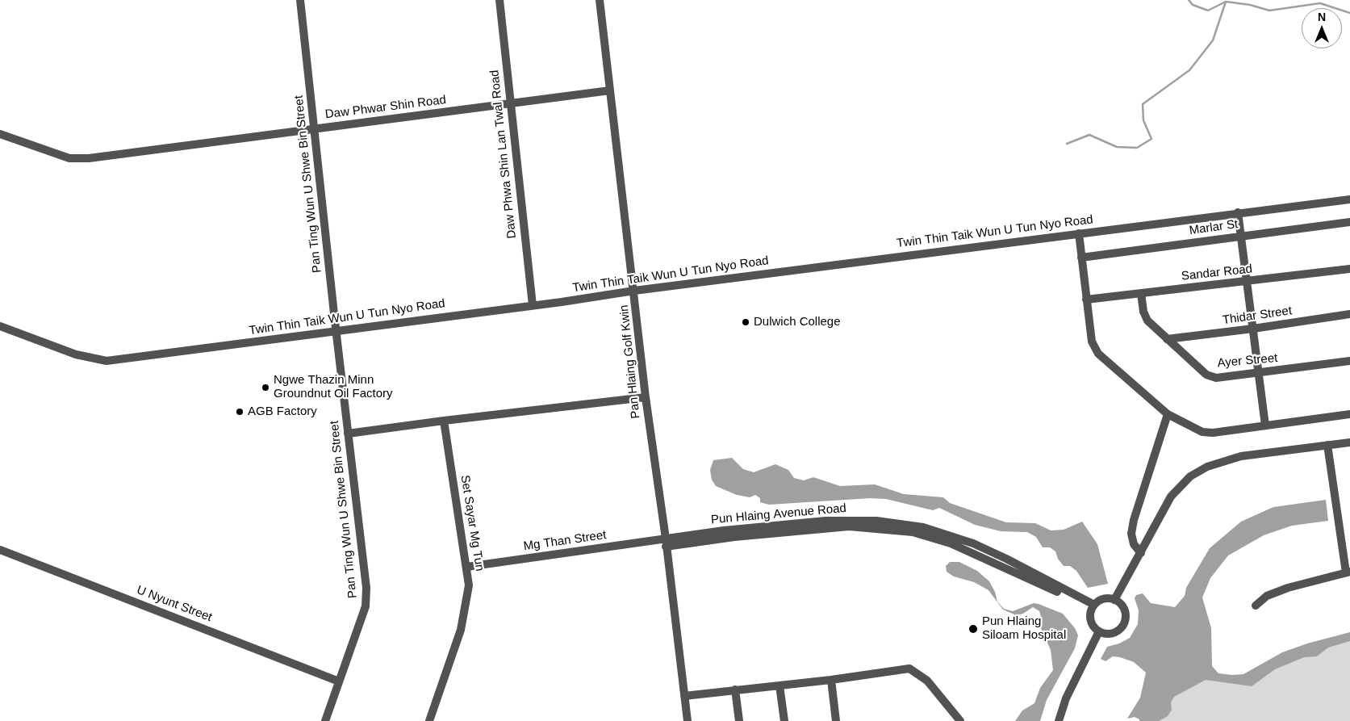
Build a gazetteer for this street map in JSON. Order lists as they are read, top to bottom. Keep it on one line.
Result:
{"streets":{"street":["Daw Phwar Shin Road","Daw Phwa Shin Lan Twal Road","Pan Ting Wun U Shwe Bin Street","Marlar St","Twin Thin Taik Wun U Tun Nyo Road","Sandar Road","Thidar Street","Ayer Street","Pan Hlaing Golf Kwin","Pun Hlaing Avenue Road","Set Sayar Mg Tun","Mg Than Street","U Nyunt Street"]},"crossings":[["Daw Phwar Shin Road","Daw Phwa Shin Lan Twal Road"],["Daw Phwar Shin Road","Pan Ting Wun U Shwe Bin Street"],["Daw Phwar Shin Road","Pan Hlaing Golf Kwin"],["Daw Phwa Shin Lan Twal Road","Twin Thin Taik Wun U Tun Nyo Road"],["Pan Ting Wun U Shwe Bin Street","Twin Thin Taik Wun U Tun Nyo Road"],["Pan Ting Wun U Shwe Bin Street","U Nyunt Street"],["Twin Thin Taik Wun U Tun Nyo Road","Pan Hlaing Golf Kwin"],["Sandar Road","Ayer Street"],["Thidar Street","Ayer Street"],["Pan Hlaing Golf Kwin","Pun Hlaing Avenue Road"],["Pan Hlaing Golf Kwin","Mg Than Street"],["Pun Hlaing Avenue Road","Mg Than Street"],["Set Sayar Mg Tun","Mg Than Street"]],"places":["Dulwich College","Ngwe Thazin Minn Groundnut Oil Factory","AGB Factory","Pun Hlaing Siloam Hospital"],"north":"top"}
